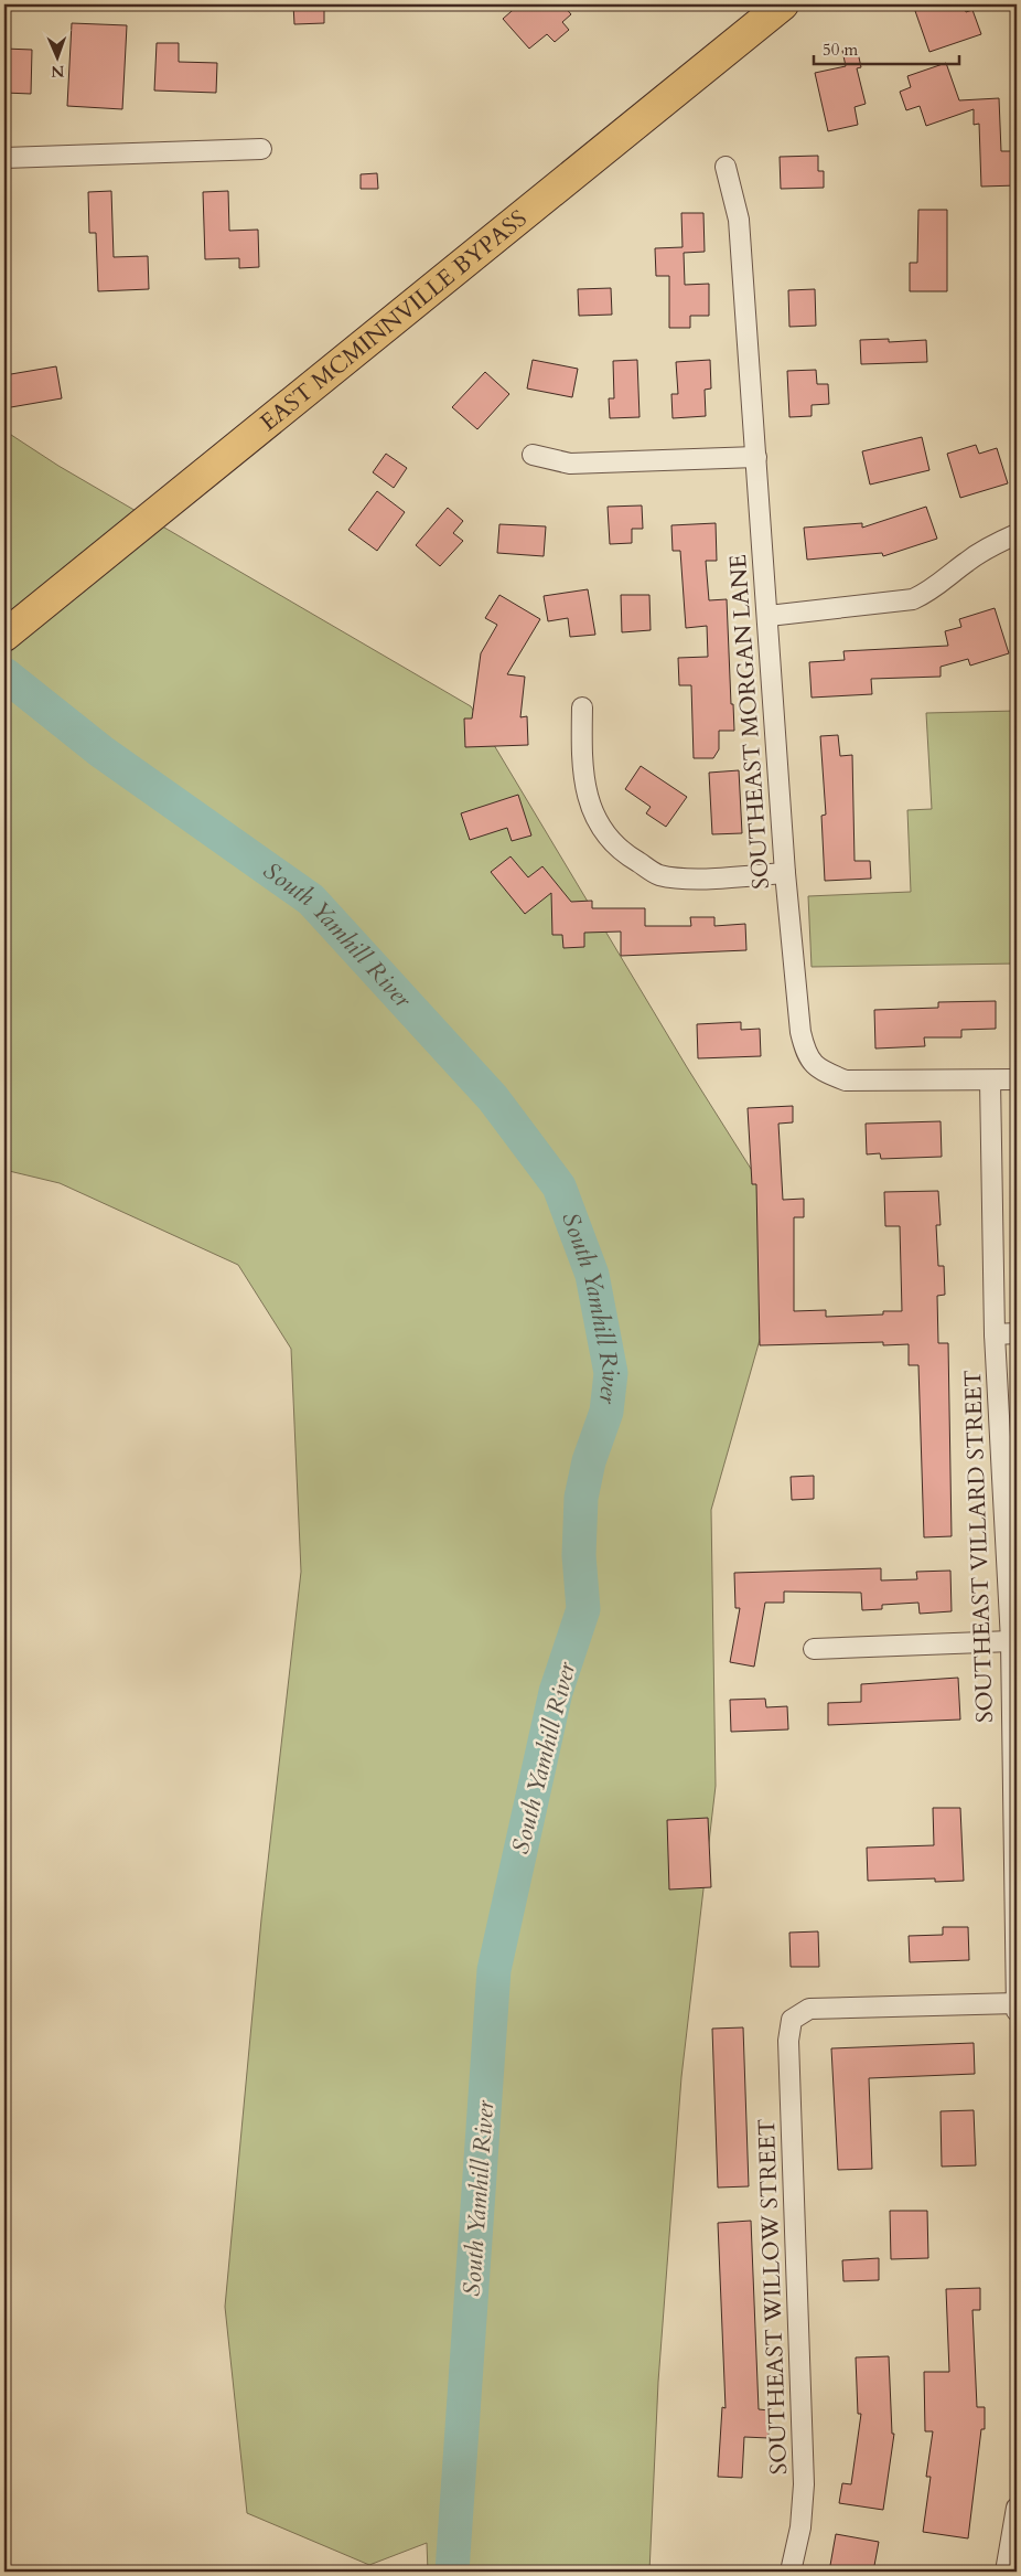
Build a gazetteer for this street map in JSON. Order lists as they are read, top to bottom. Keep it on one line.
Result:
{"streets":{"highway":["EAST MCMINNVILLE BYPASS"],"street":["SOUTHEAST MORGAN LANE","SOUTHEAST VILLARD STREET","SOUTHEAST WILLOW STREET"]},"crossings":[["SOUTHEAST MORGAN LANE","SOUTHEAST VILLARD STREET"],["SOUTHEAST VILLARD STREET","SOUTHEAST WILLOW STREET"]],"water":["South Yamhill River"],"scale_bar":"50 m","north":"bottom"}
